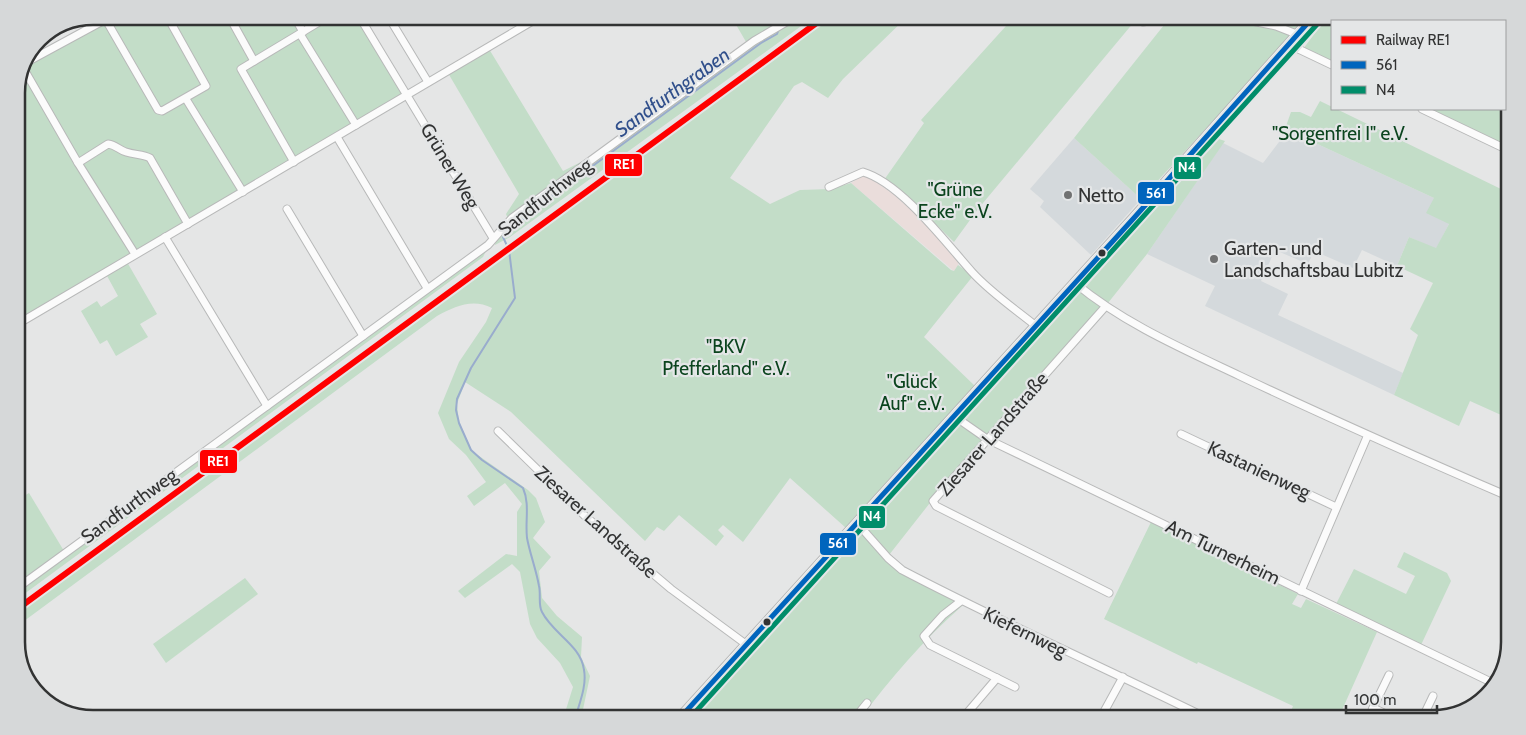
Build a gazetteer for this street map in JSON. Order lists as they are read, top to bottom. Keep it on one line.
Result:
{"streets":{"main road":["Ziesarer Landstraße"],"street":["Grüner Weg","Sandfurthweg","Kastanienweg","Am Turnerheim","Kiefernweg"]},"crossings":[["Grüner Weg","Sandfurthweg"],["Ziesarer Landstraße","Am Turnerheim"],["Ziesarer Landstraße","Kiefernweg"]],"water":["Sandfurthgraben"],"parks":["\"Sorgenfrei I\" e.V.","\"Grüne Ecke\" e.V.","\"BKV Pfefferland\" e.V.","\"Glück Auf\" e.V."],"places":["Netto","Garten- und Landschaftsbau Lubitz"],"lines":["rail line RE1","transit line 561","transit line N4"],"legend":["Railway RE1","561","N4"],"scale_bar":"100 m"}
